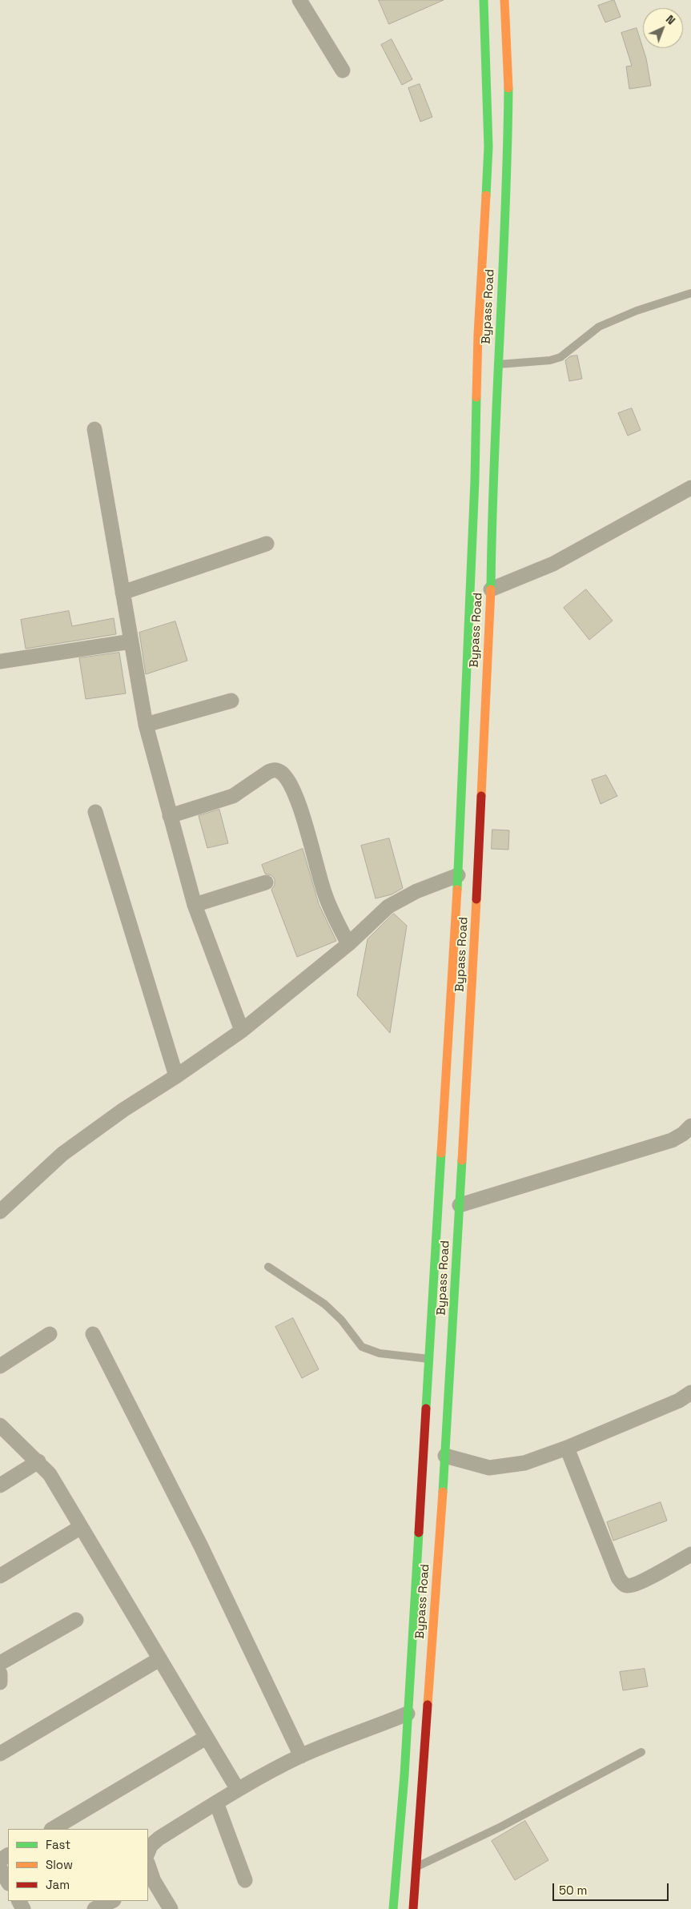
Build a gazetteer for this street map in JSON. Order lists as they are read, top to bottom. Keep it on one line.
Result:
{"streets":{"main road":["Bypass Road"]},"legend":["Fast","Slow","Jam"],"scale_bar":"50 m","north":"top right"}
